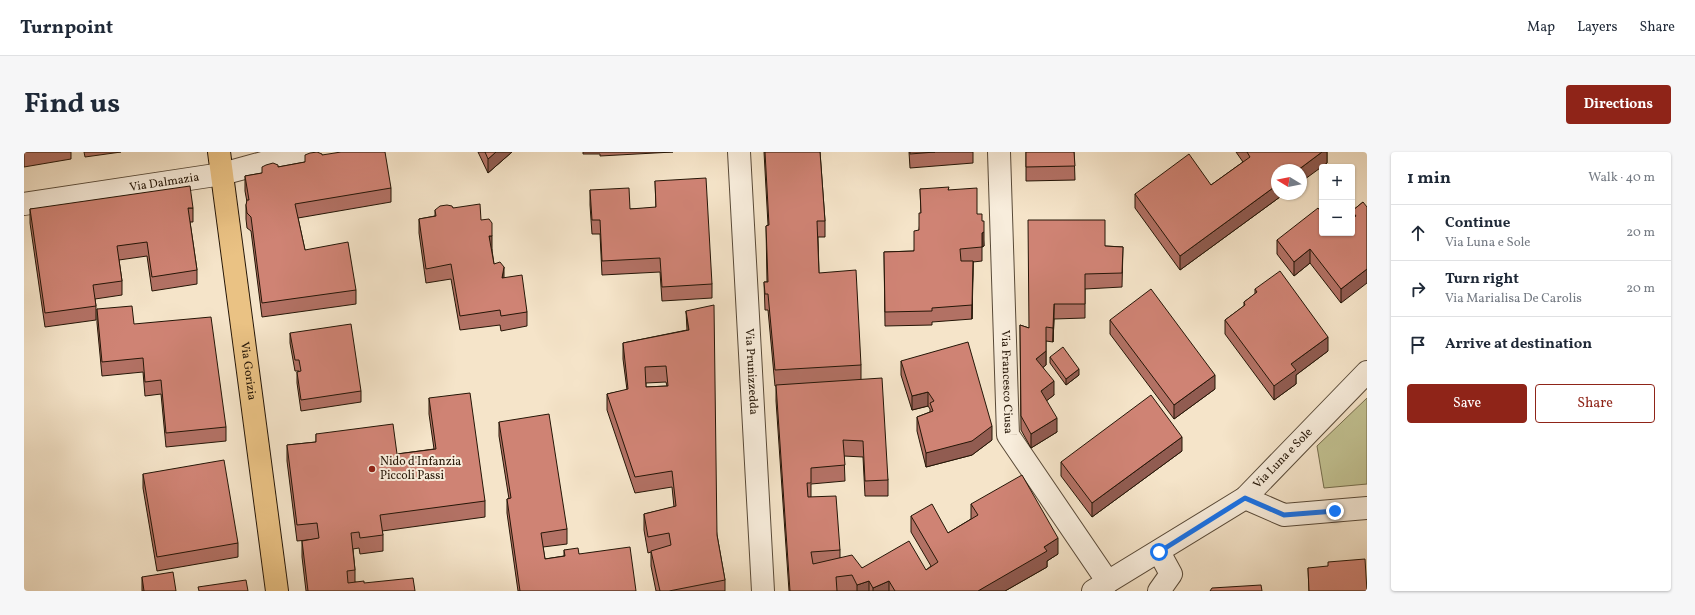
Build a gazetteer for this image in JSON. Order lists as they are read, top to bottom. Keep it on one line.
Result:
{"streets":{"main road":["Via Gorizia"],"street":["Via Dalmazia","Via Prunizzedda","Via Francesco Ciusa","Via Luna e Sole"]},"crossings":[["Via Dalmazia","Via Gorizia"],["Via Francesco Ciusa","Via Luna e Sole"]],"places":["Nido d'Infanzia Piccoli Passi"],"north":"left","page":{"header":"Turnpoint","nav":["Map","Layers","Share"],"title":"Find us","buttons":["Directions",["Save","Share"]],"heading":["1 min","Walk · 40 m"],"map_buttons":["+","−"],"list":[["Continue","Via Luna e Sole","20 m"],["Turn right","Via Marialisa De Carolis","20 m"],"Arrive at destination"]}}
